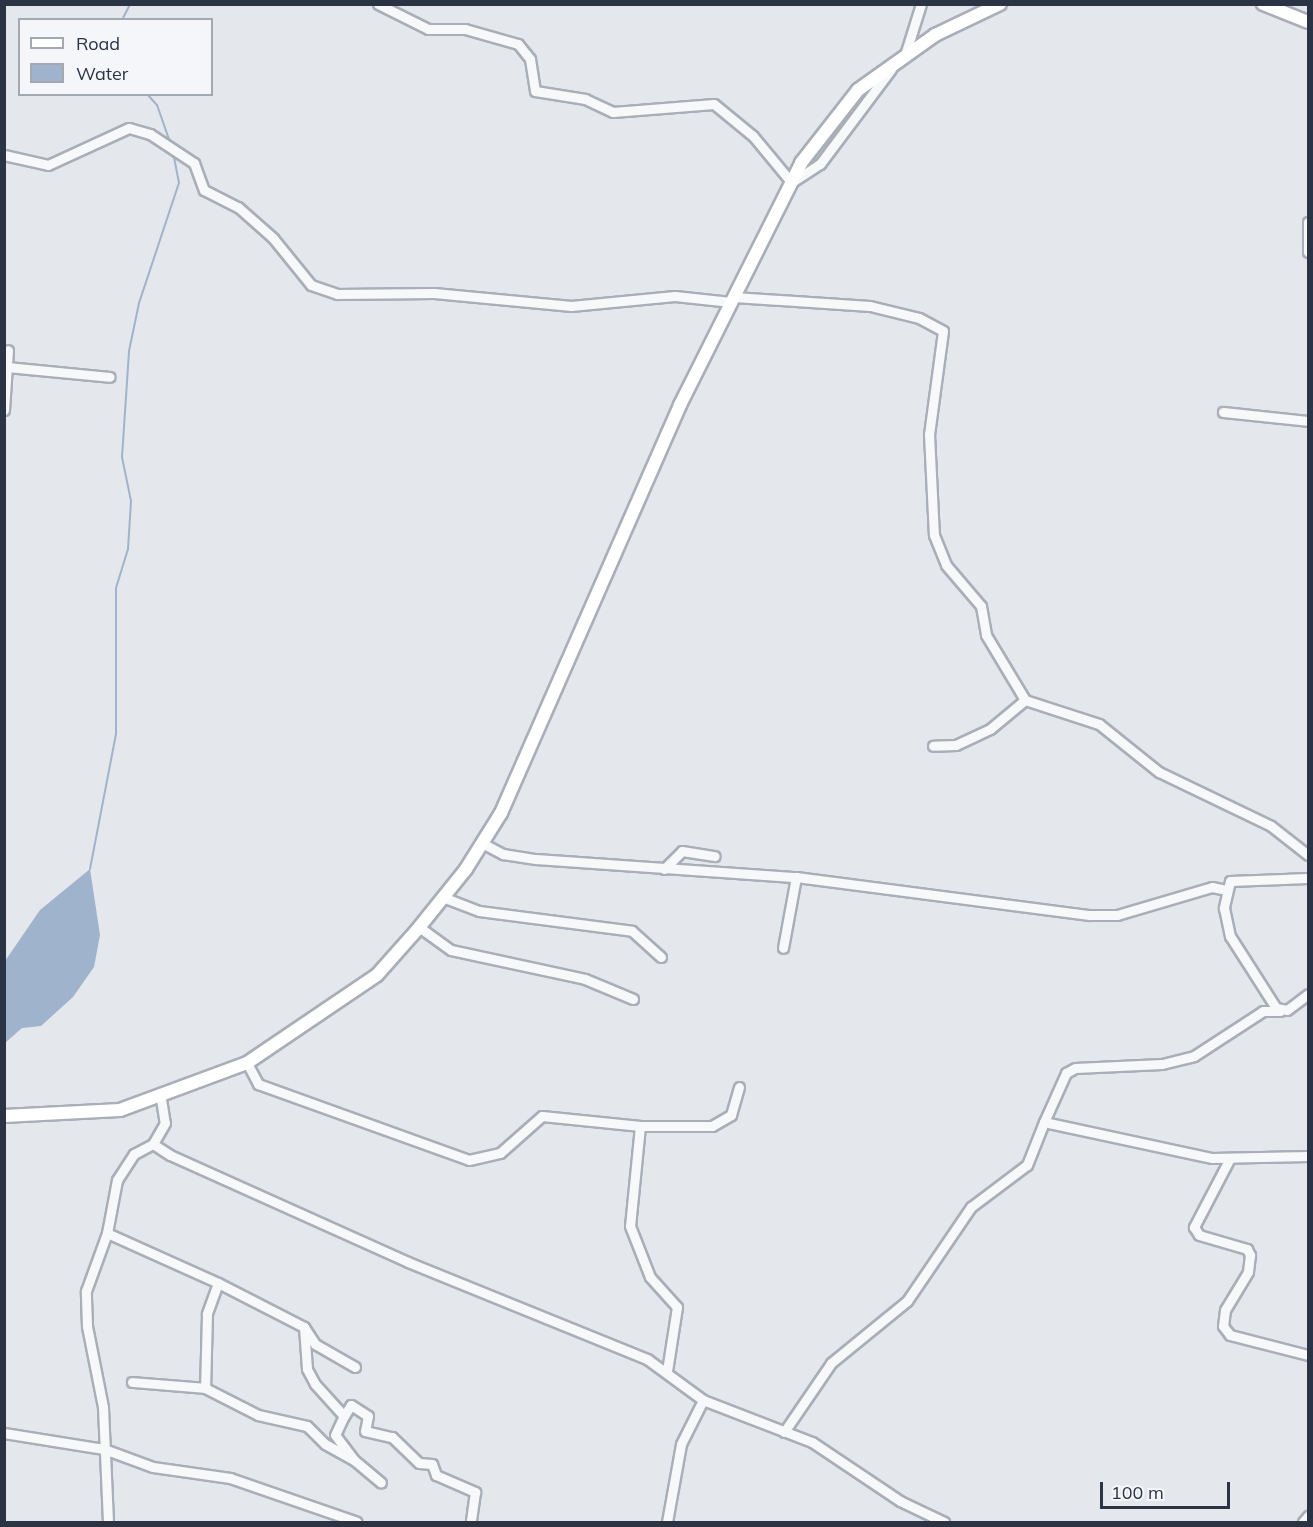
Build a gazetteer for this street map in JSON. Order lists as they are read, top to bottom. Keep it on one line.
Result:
{"legend":["Road","Water"],"scale_bar":"100 m"}
